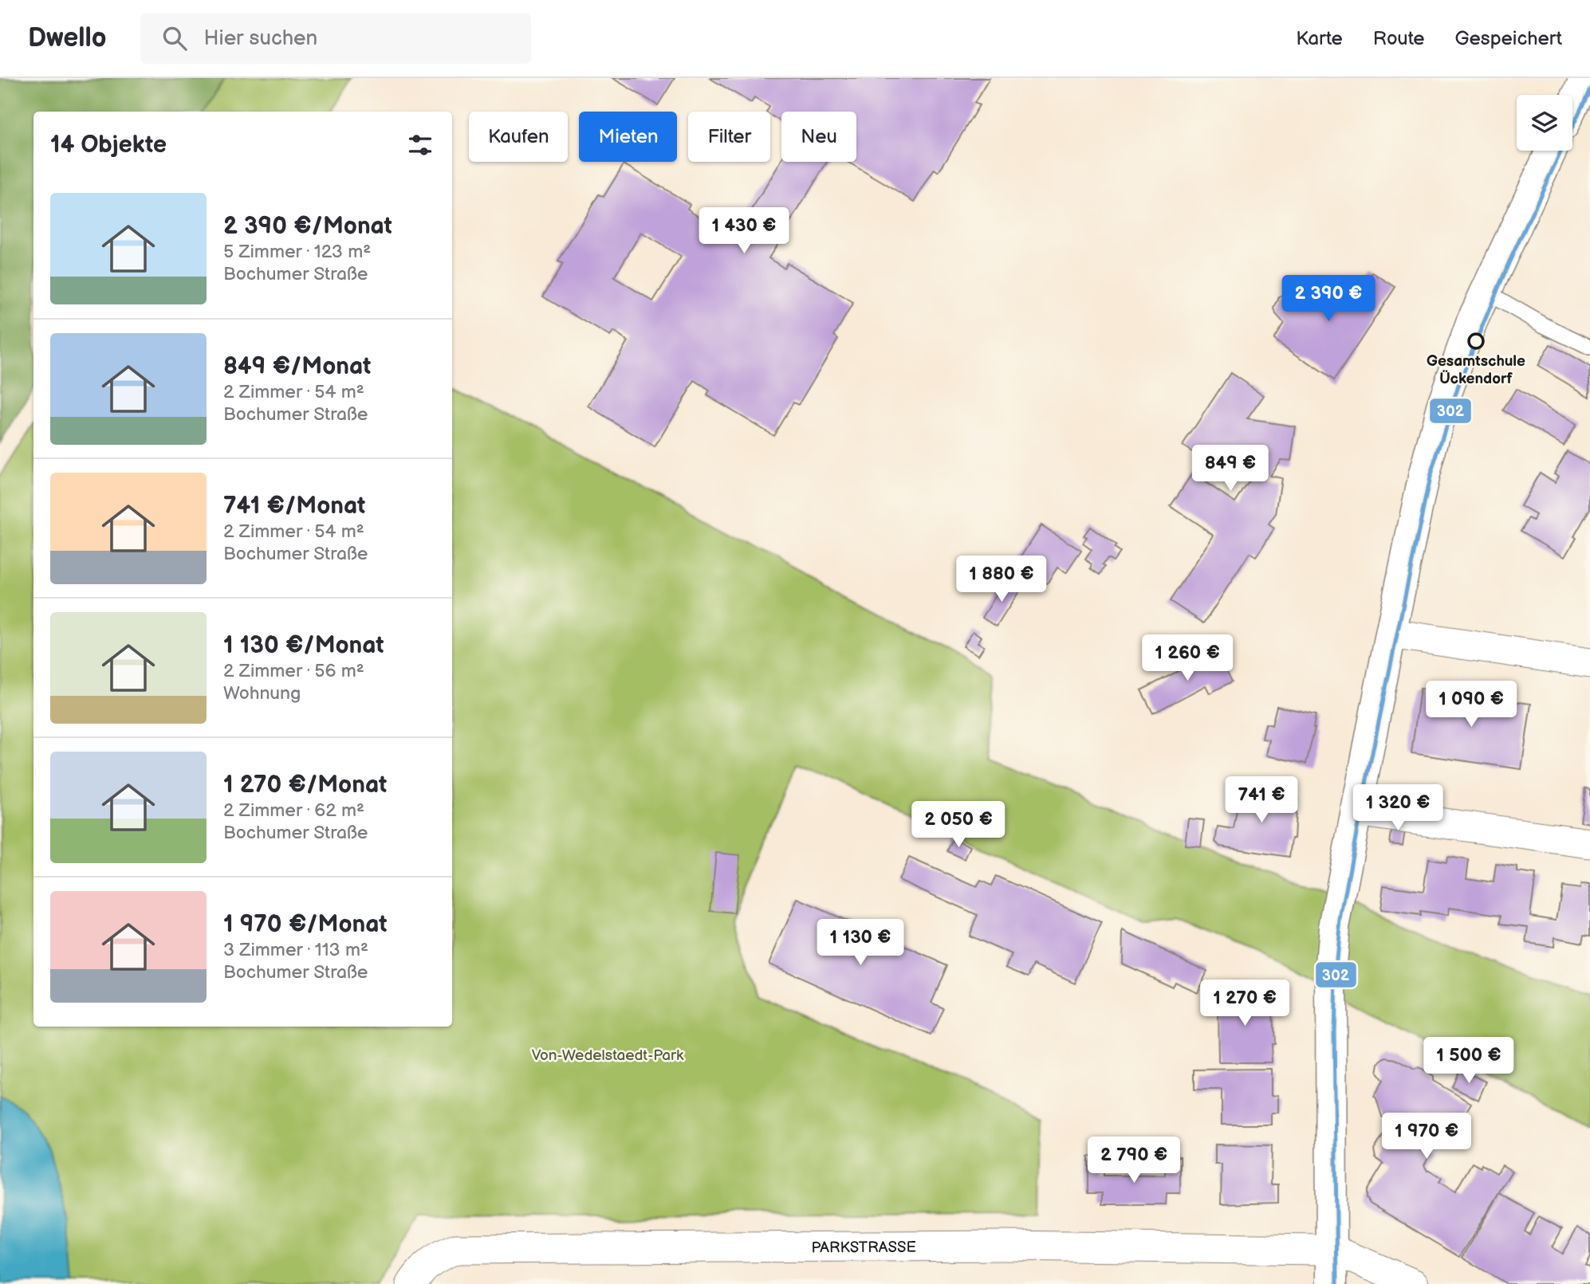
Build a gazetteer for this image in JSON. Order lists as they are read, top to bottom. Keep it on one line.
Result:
{"streets":{"street":["PARKSTRASSE"]},"parks":["Von-Wedelstaedt-Park"],"places":["Gesamtschule Ückendorf"],"lines":["transit line 302"],"page":{"header":"Dwello","search":"Hier suchen","nav":["Karte","Route","Gespeichert"],"chip":["Kaufen","Mieten","Filter","Neu"],"heading":"14 Objekte","list":[{"name":"2 390 €/Monat","note":"5 Zimmer · 123 m² · Bochumer Straße"},{"name":"849 €/Monat","note":"2 Zimmer · 54 m² · Bochumer Straße"},{"name":"741 €/Monat","note":"2 Zimmer · 54 m² · Bochumer Straße"},{"name":"1 130 €/Monat","note":"2 Zimmer · 56 m² · Wohnung"},{"name":"1 270 €/Monat","note":"2 Zimmer · 62 m² · Bochumer Straße"},{"name":"1 970 €/Monat","note":"3 Zimmer · 113 m² · Bochumer Straße"}],"price":["1 430 €","2 390 €","849 €","1 880 €","1 260 €","1 090 €","741 €","1 320 €","2 050 €","1 130 €","1 270 €","1 500 €","1 970 €","2 790 €"]}}
